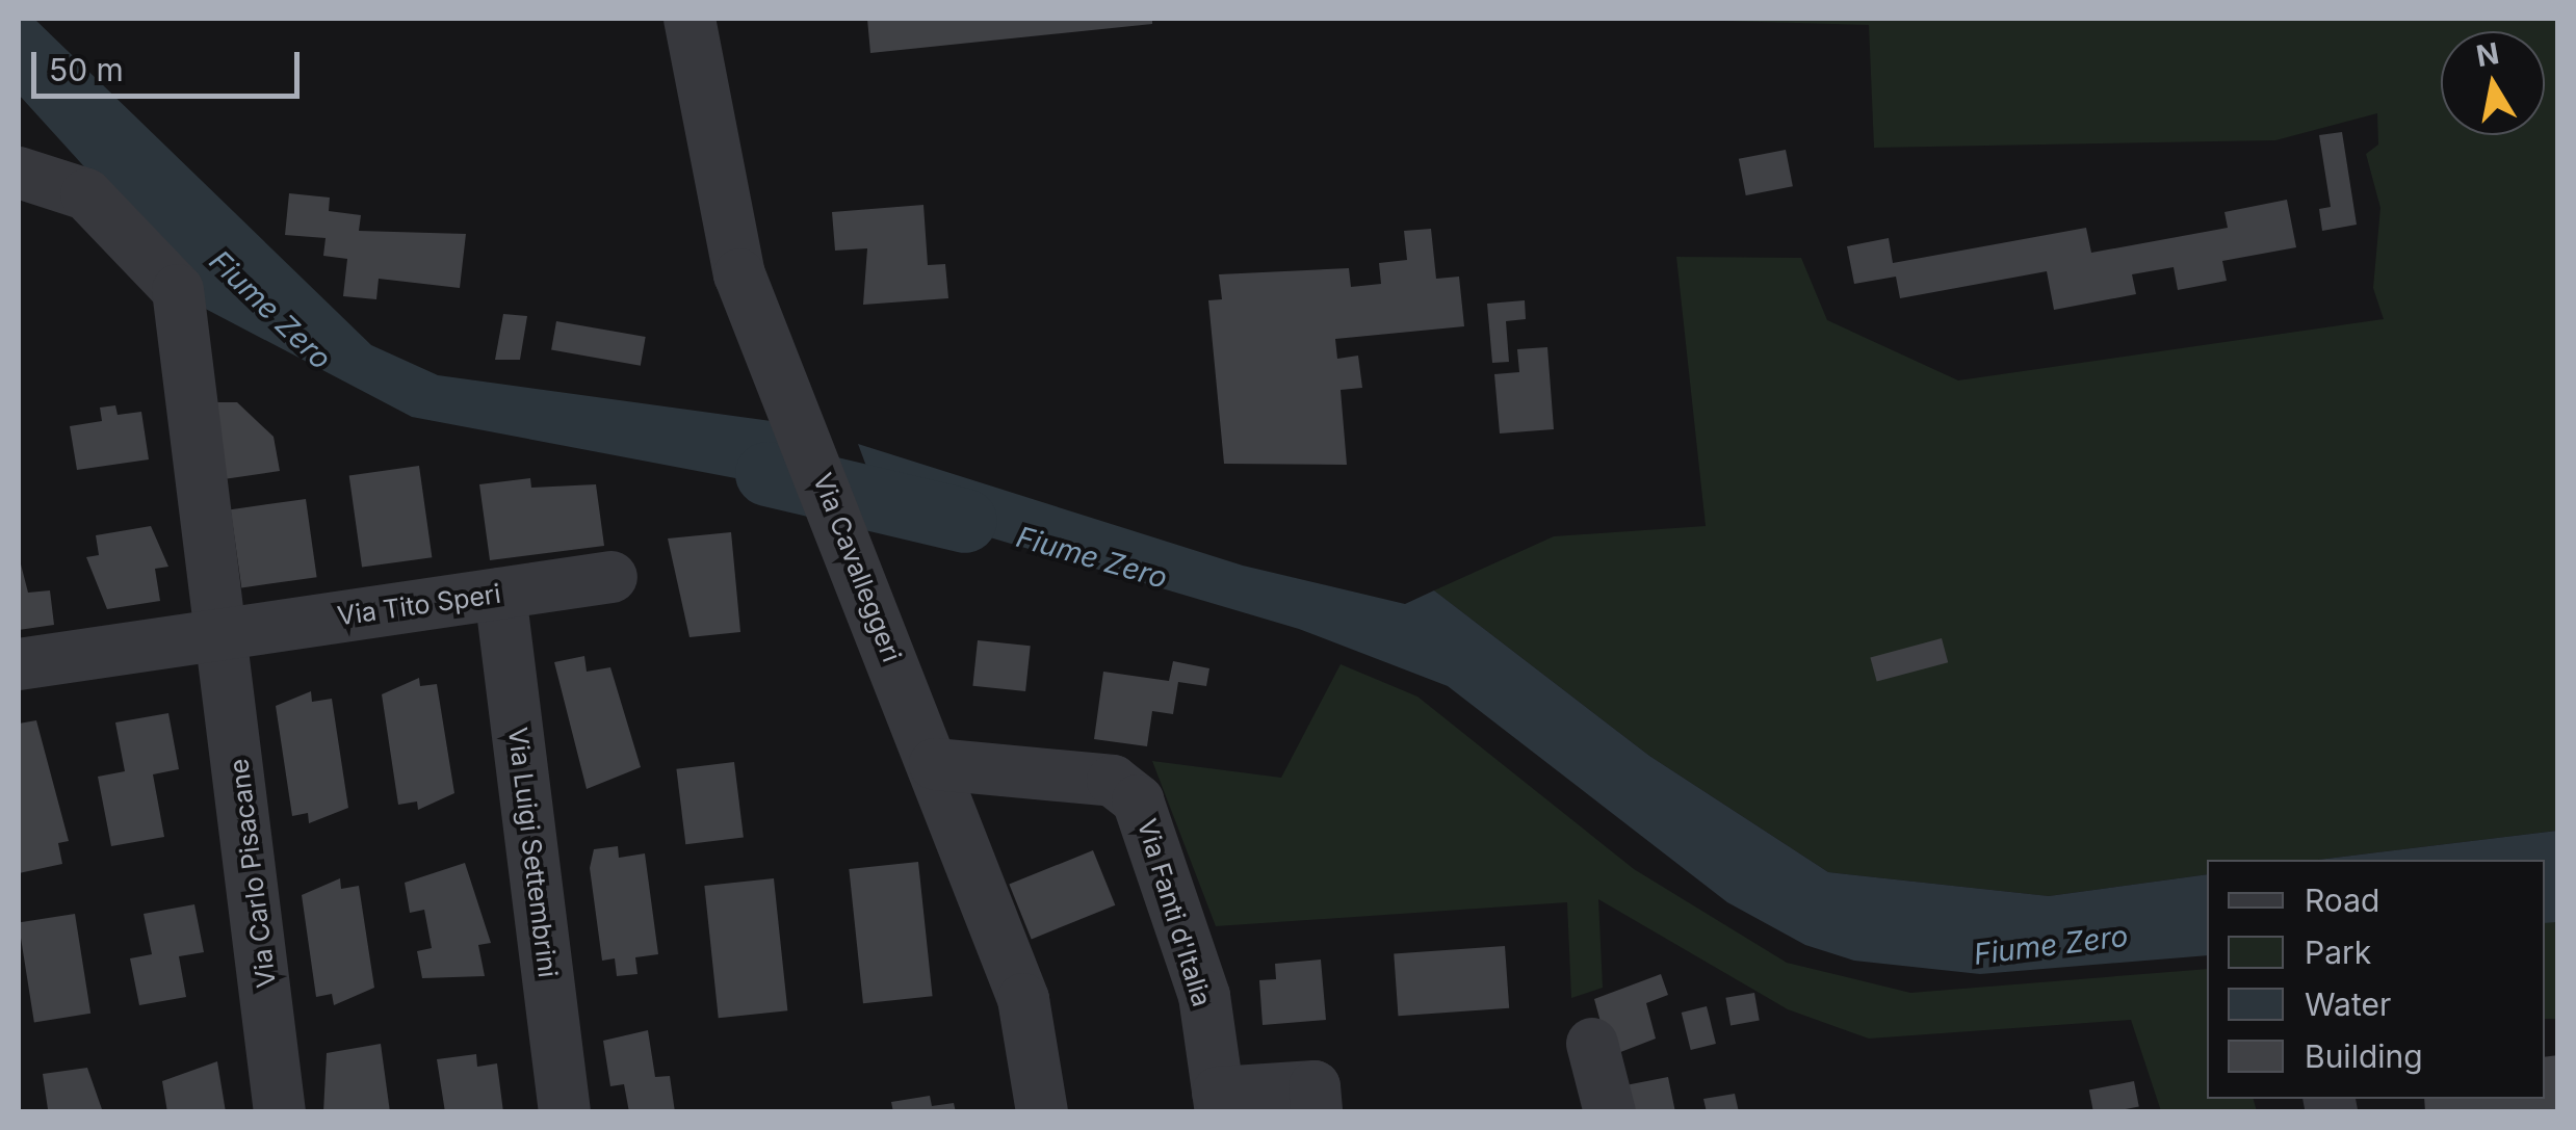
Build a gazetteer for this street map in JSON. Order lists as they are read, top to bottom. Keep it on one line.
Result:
{"streets":{"street":["Via Cavalleggeri","Via Tito Speri","Via Luigi Settembrini","Via Carlo Pisacane","Via Fanti d'Italia"]},"crossings":[["Via Cavalleggeri","Via Fanti d'Italia"],["Via Tito Speri","Via Luigi Settembrini"],["Via Tito Speri","Via Carlo Pisacane"]],"water":["Fiume Zero"],"legend":["Road","Park","Water","Building"],"scale_bar":"50 m","north":"top"}
